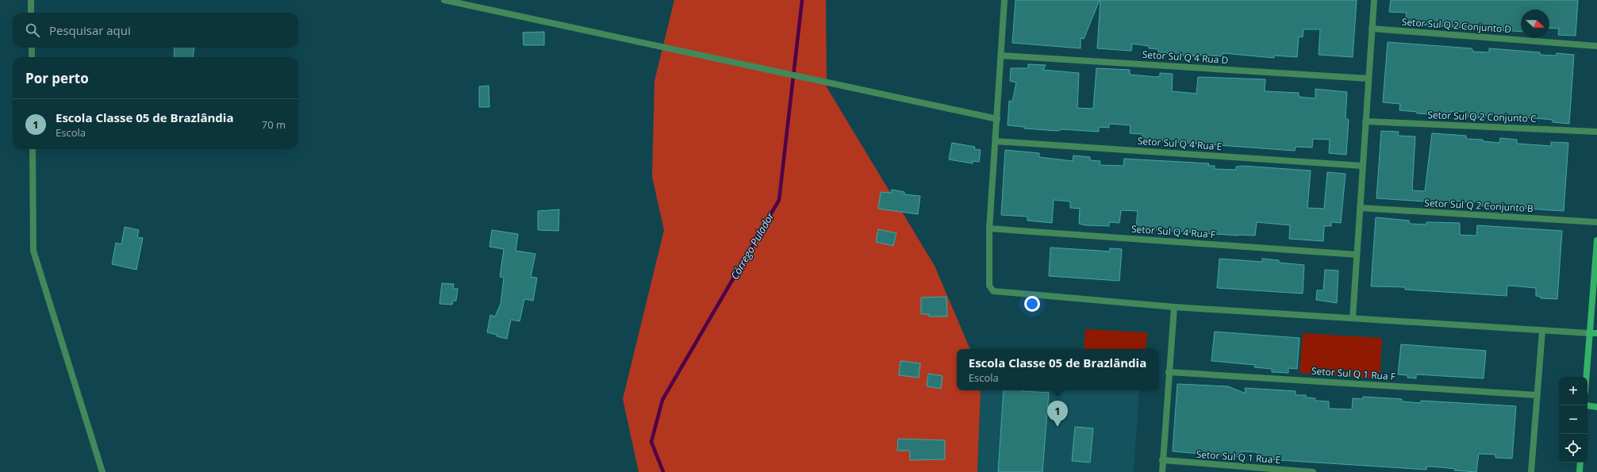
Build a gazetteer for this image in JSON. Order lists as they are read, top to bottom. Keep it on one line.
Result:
{"streets":{"street":["Setor Sul Q 2 Conjunto D","Setor Sul Q 4 Rua D","Setor Sul Q 2 Conjunto C","Setor Sul Q 4 Rua E","Setor Sul Q 2 Conjunto B","Setor Sul Q 4 Rua F","Setor Sul Q 1 Rua F","Setor Sul Q 1 Rua E"]},"water":["Córrego Pulador"],"north":"right","page":{"search":"Pesquisar aqui","heading":"Por perto","list":[{"mark":"1","name":"Escola Classe 05 de Brazlândia","note":"Escola","value":"70 m"}],"popup":["Escola Classe 05 de Brazlândia","Escola"],"map_buttons":["+","−"],"pins":"1"}}
